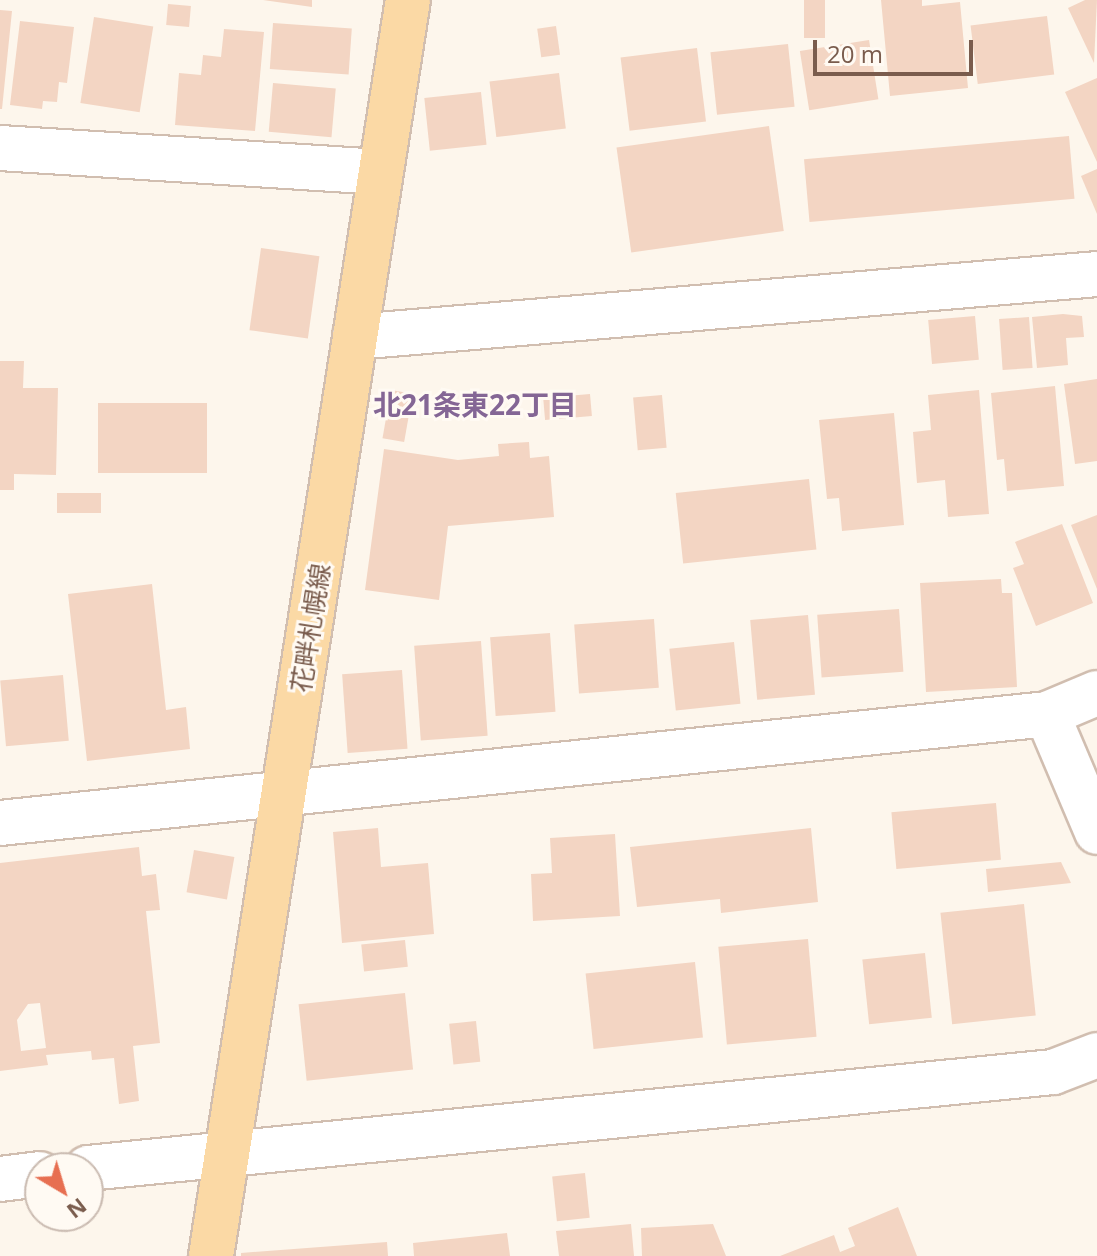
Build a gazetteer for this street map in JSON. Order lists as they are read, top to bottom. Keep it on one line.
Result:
{"streets":{"main road":["花畔札幌線"]},"districts":["北21条東22丁目"],"scale_bar":"20 m","north":"bottom right"}
